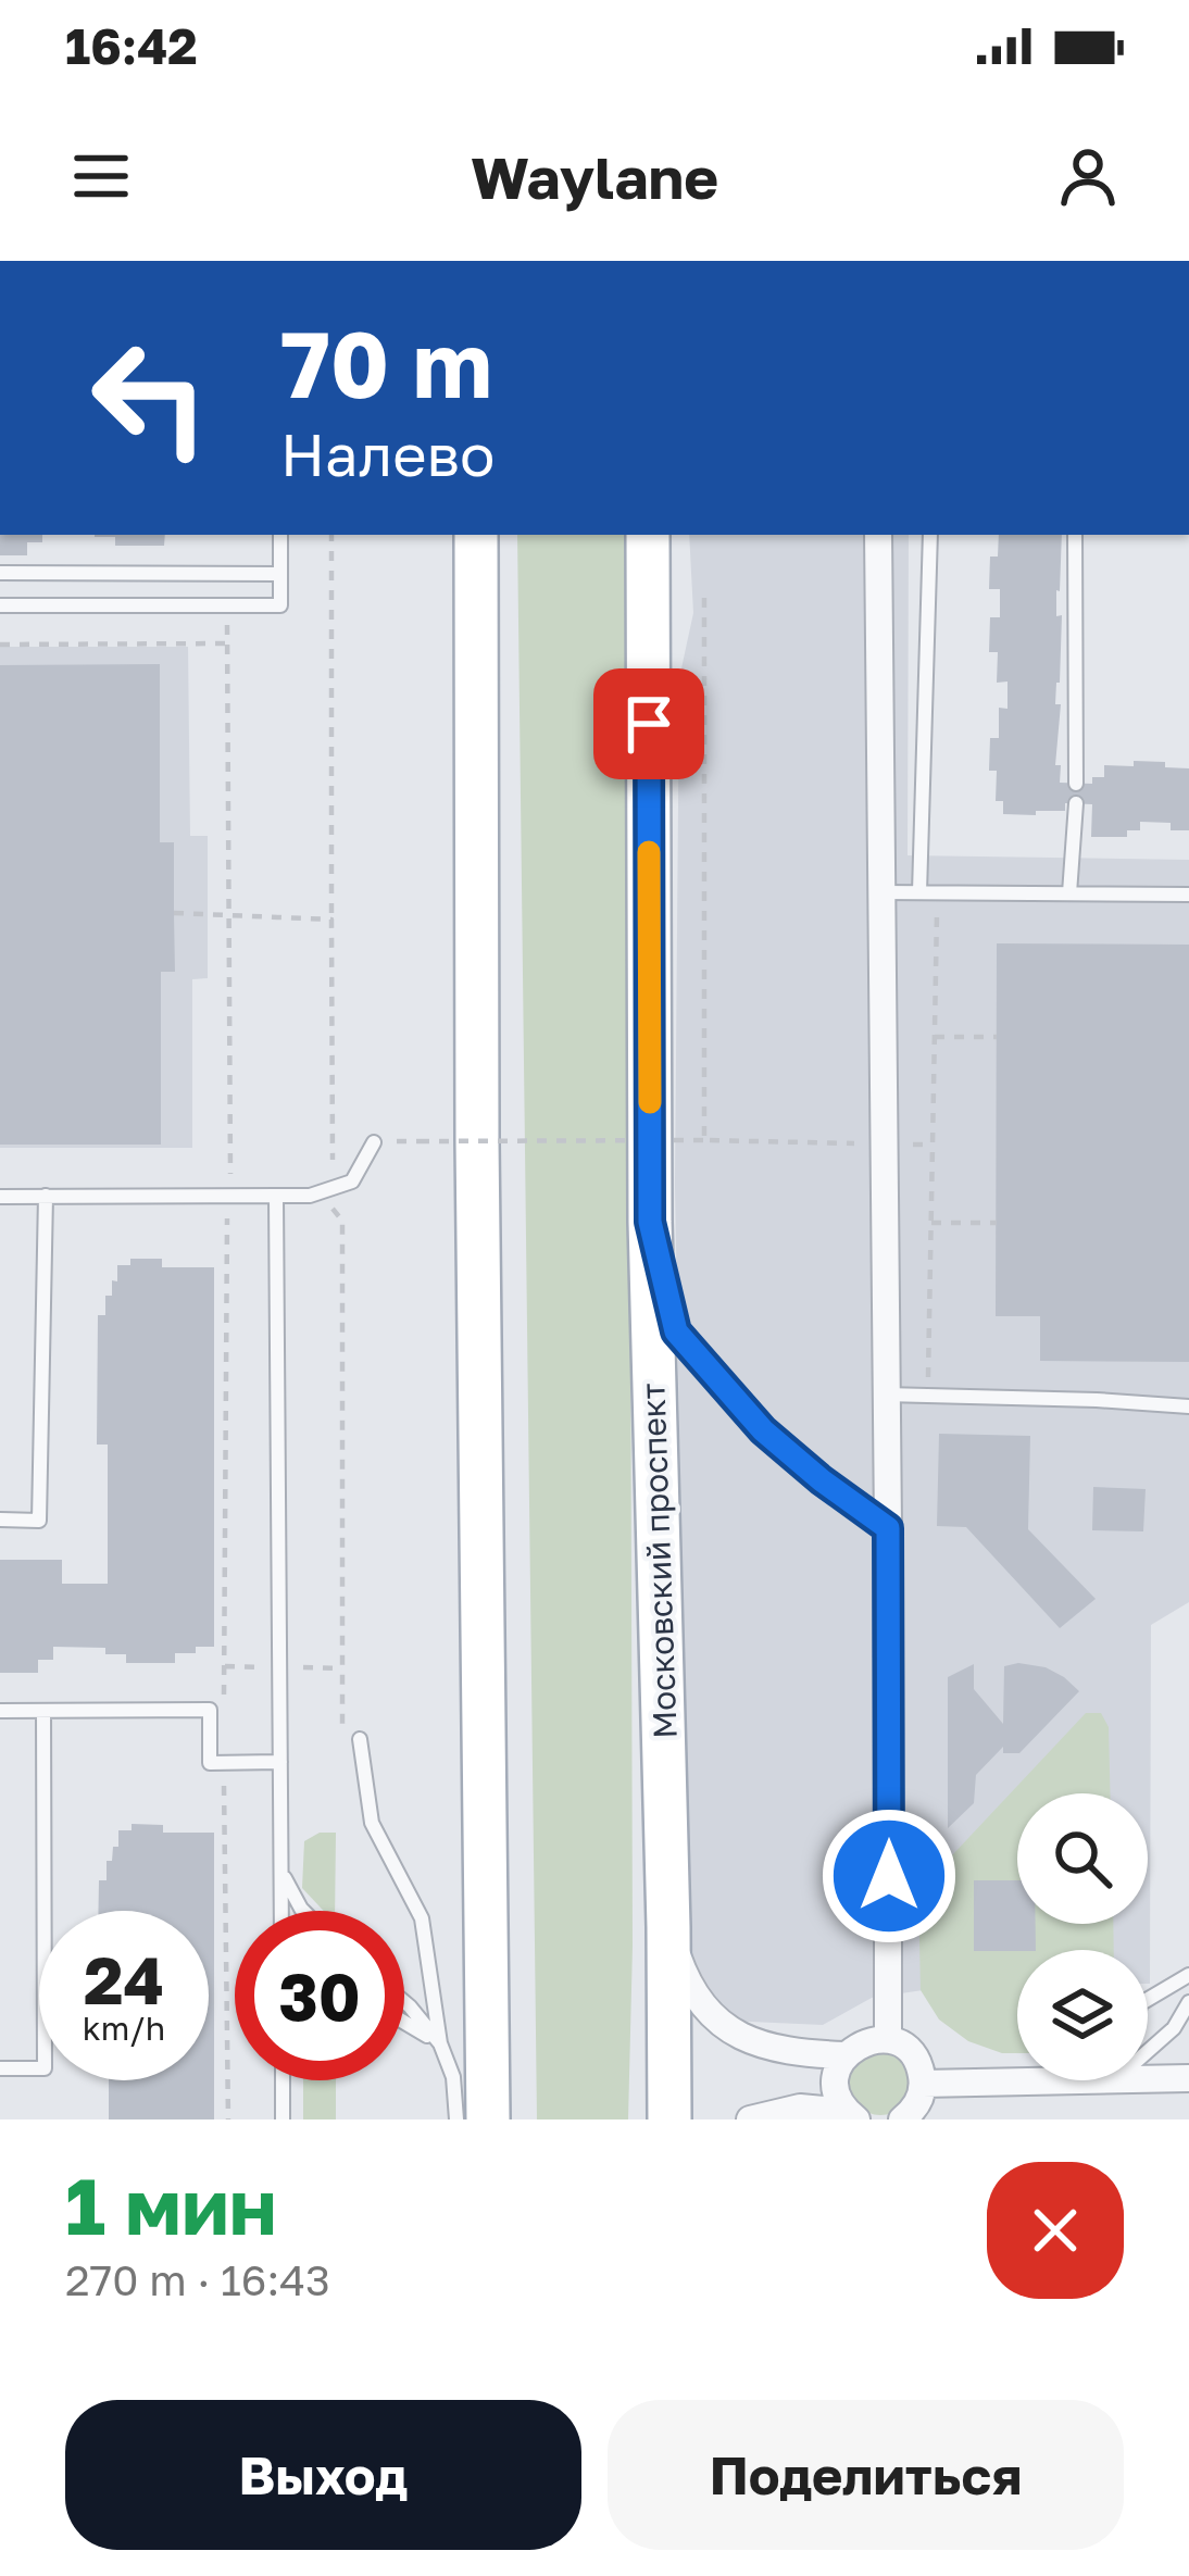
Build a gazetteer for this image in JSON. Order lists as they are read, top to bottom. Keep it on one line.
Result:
{"streets":{"main road":["Московский проспект"]},"page":{"status":"16:42","header":"Waylane","turn":["70 m","Налево"],"speed":"24 km/h","limit":"30","heading":["1 мин","270 m · 16:43"],"buttons":["Выход","Поделиться"]}}
